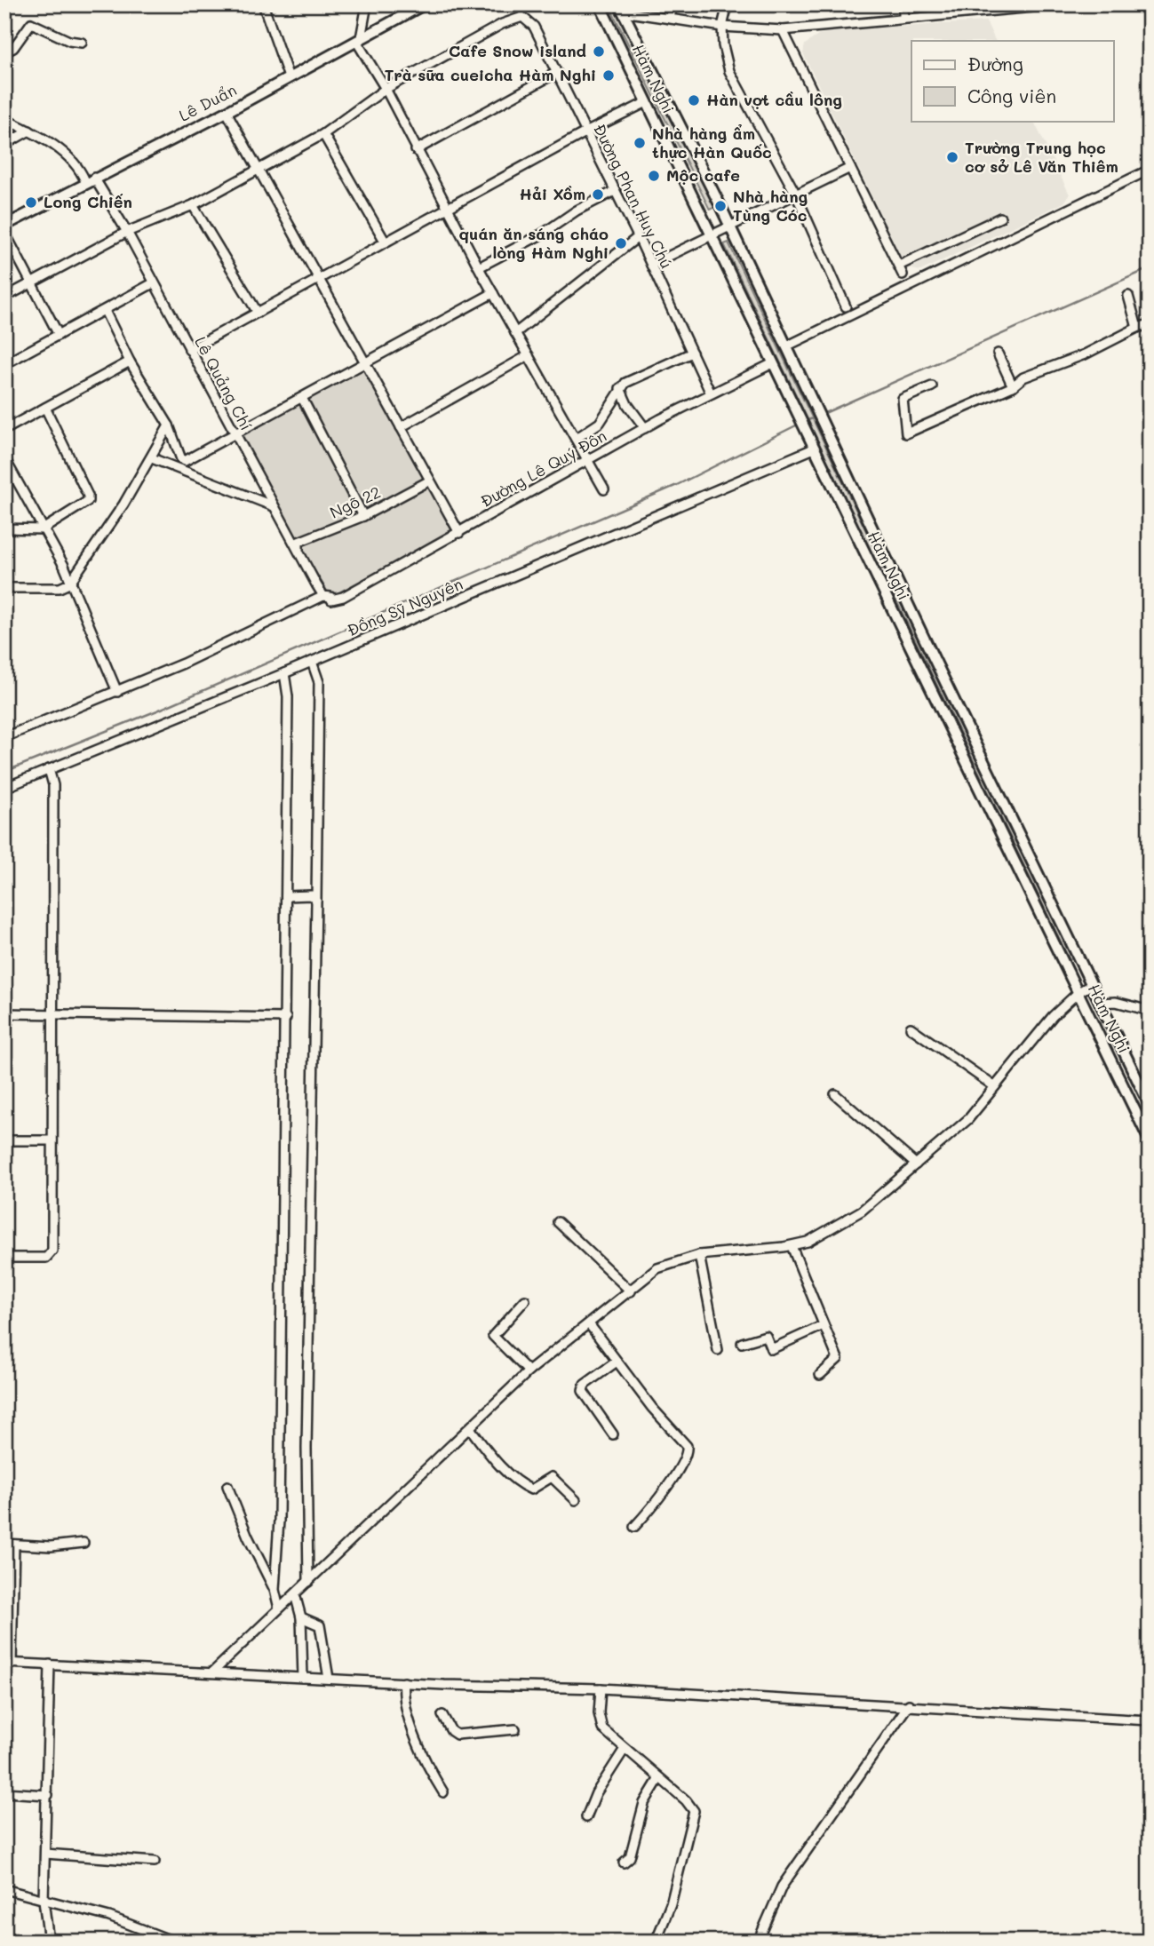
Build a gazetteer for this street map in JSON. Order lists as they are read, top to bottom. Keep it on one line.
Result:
{"streets":{"main road":["Hàm Nghi","Lê Duẩn"],"street":["Đường Phan Huy Chú","Lê Quảng Chí","Đường Lê Quý Đôn","Ngõ 22","Đồng Sỹ Nguyên"]},"crossings":[["Hàm Nghi","Đường Lê Quý Đôn"],["Hàm Nghi","Đồng Sỹ Nguyên"],["Lê Duẩn","Lê Quảng Chí"],["Đường Phan Huy Chú","Đường Lê Quý Đôn"],["Lê Quảng Chí","Đường Lê Quý Đôn"],["Lê Quảng Chí","Ngõ 22"]],"places":["Cafe Snow island","Trà sữa cueicha Hàm Nghi","Hàn vợt cầu lông","Nhà hàng ẩm thực Hàn Quốc","Trường Trung học cơ sở Lê Văn Thiêm","Mộc cafe","Hải Xồm","Long Chiến","Nhà hàng Tùng Cóc","quán ăn sáng cháo lòng Hàm Nghi"],"legend":["Đường","Công viên"]}
